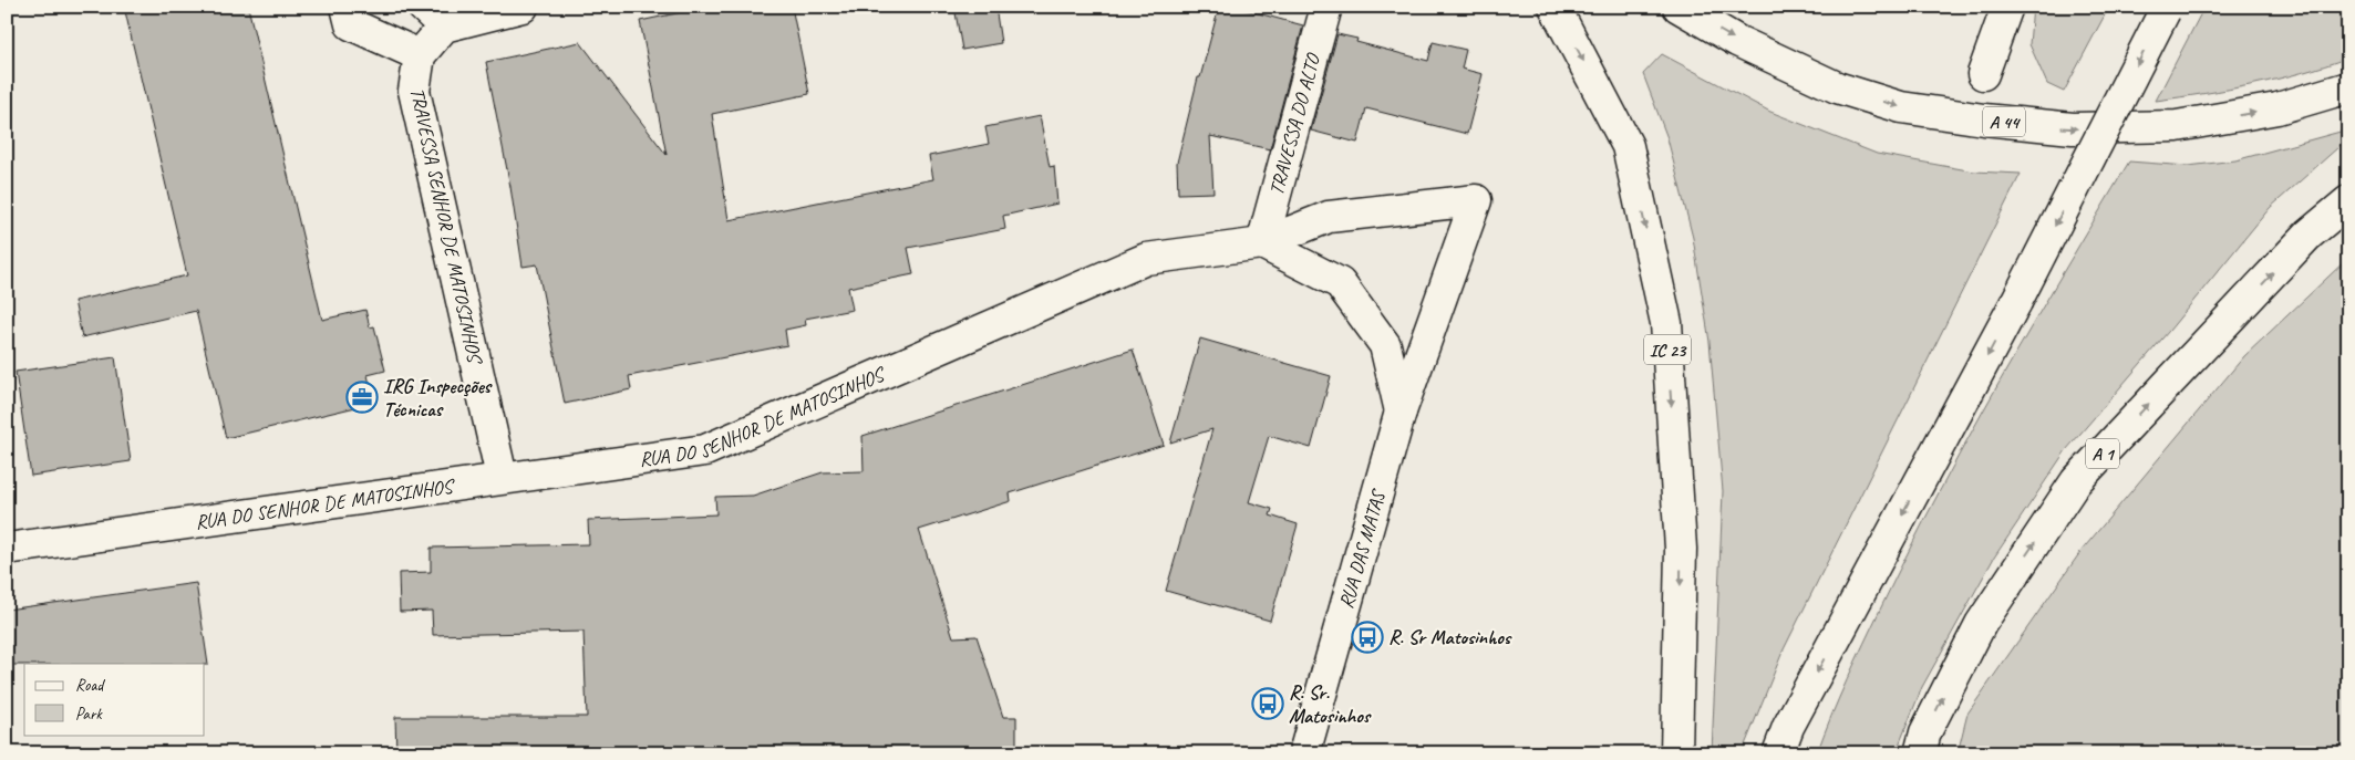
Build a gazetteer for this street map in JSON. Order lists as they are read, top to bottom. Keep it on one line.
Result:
{"streets":{"main road":["A 44","TRAVESSA DO ALTO","TRAVESSA SENHOR DE MATOSINHOS","IC 23","RUA DO SENHOR DE MATOSINHOS","A 1","RUA DAS MATAS"]},"crossings":[["TRAVESSA DO ALTO","RUA DO SENHOR DE MATOSINHOS"],["TRAVESSA SENHOR DE MATOSINHOS","RUA DO SENHOR DE MATOSINHOS"],["RUA DO SENHOR DE MATOSINHOS","RUA DAS MATAS"]],"places":{"office":["IRG Inspecções Técnicas"],"bus stop":["R. Sr Matosinhos","R. Sr. Matosinhos"]},"legend":["Road","Park"]}
